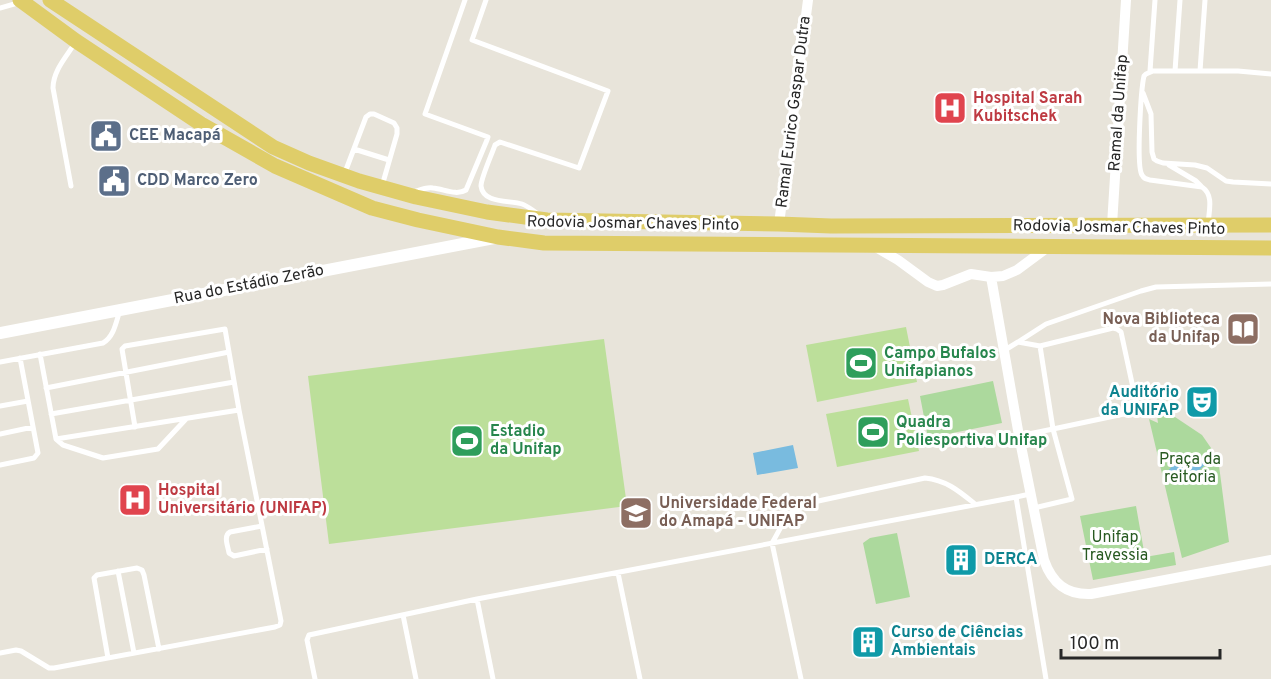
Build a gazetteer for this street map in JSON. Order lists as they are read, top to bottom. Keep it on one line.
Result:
{"streets":{"main road":["Rodovia Josmar Chaves Pinto"],"street":["Ramal Eurico Gaspar Dutra","Ramal da Unifap","Rua do Estádio Zerão"]},"crossings":[["Ramal Eurico Gaspar Dutra","Rodovia Josmar Chaves Pinto"],["Ramal da Unifap","Rodovia Josmar Chaves Pinto"],["Rodovia Josmar Chaves Pinto","Rua do Estádio Zerão"]],"parks":["Praça da reitoria","Unifap Travessia"],"places":{"hospital":["Hospital Sarah Kubitschek","Hospital Universitário (UNIFAP)"],"public building":["CEE Macapá","CDD Marco Zero"],"library":["Nova Biblioteca da Unifap"],"sports":["Campo Bufalos Unifapianos","Quadra Poliesportiva Unifap","Estadio da Unifap"],"theatre":["Auditório da UNIFAP"],"school or university":["Universidade Federal do Amapá - UNIFAP"],"building":["DERCA","Curso de Ciências Ambientais"]},"scale_bar":"100 m"}
